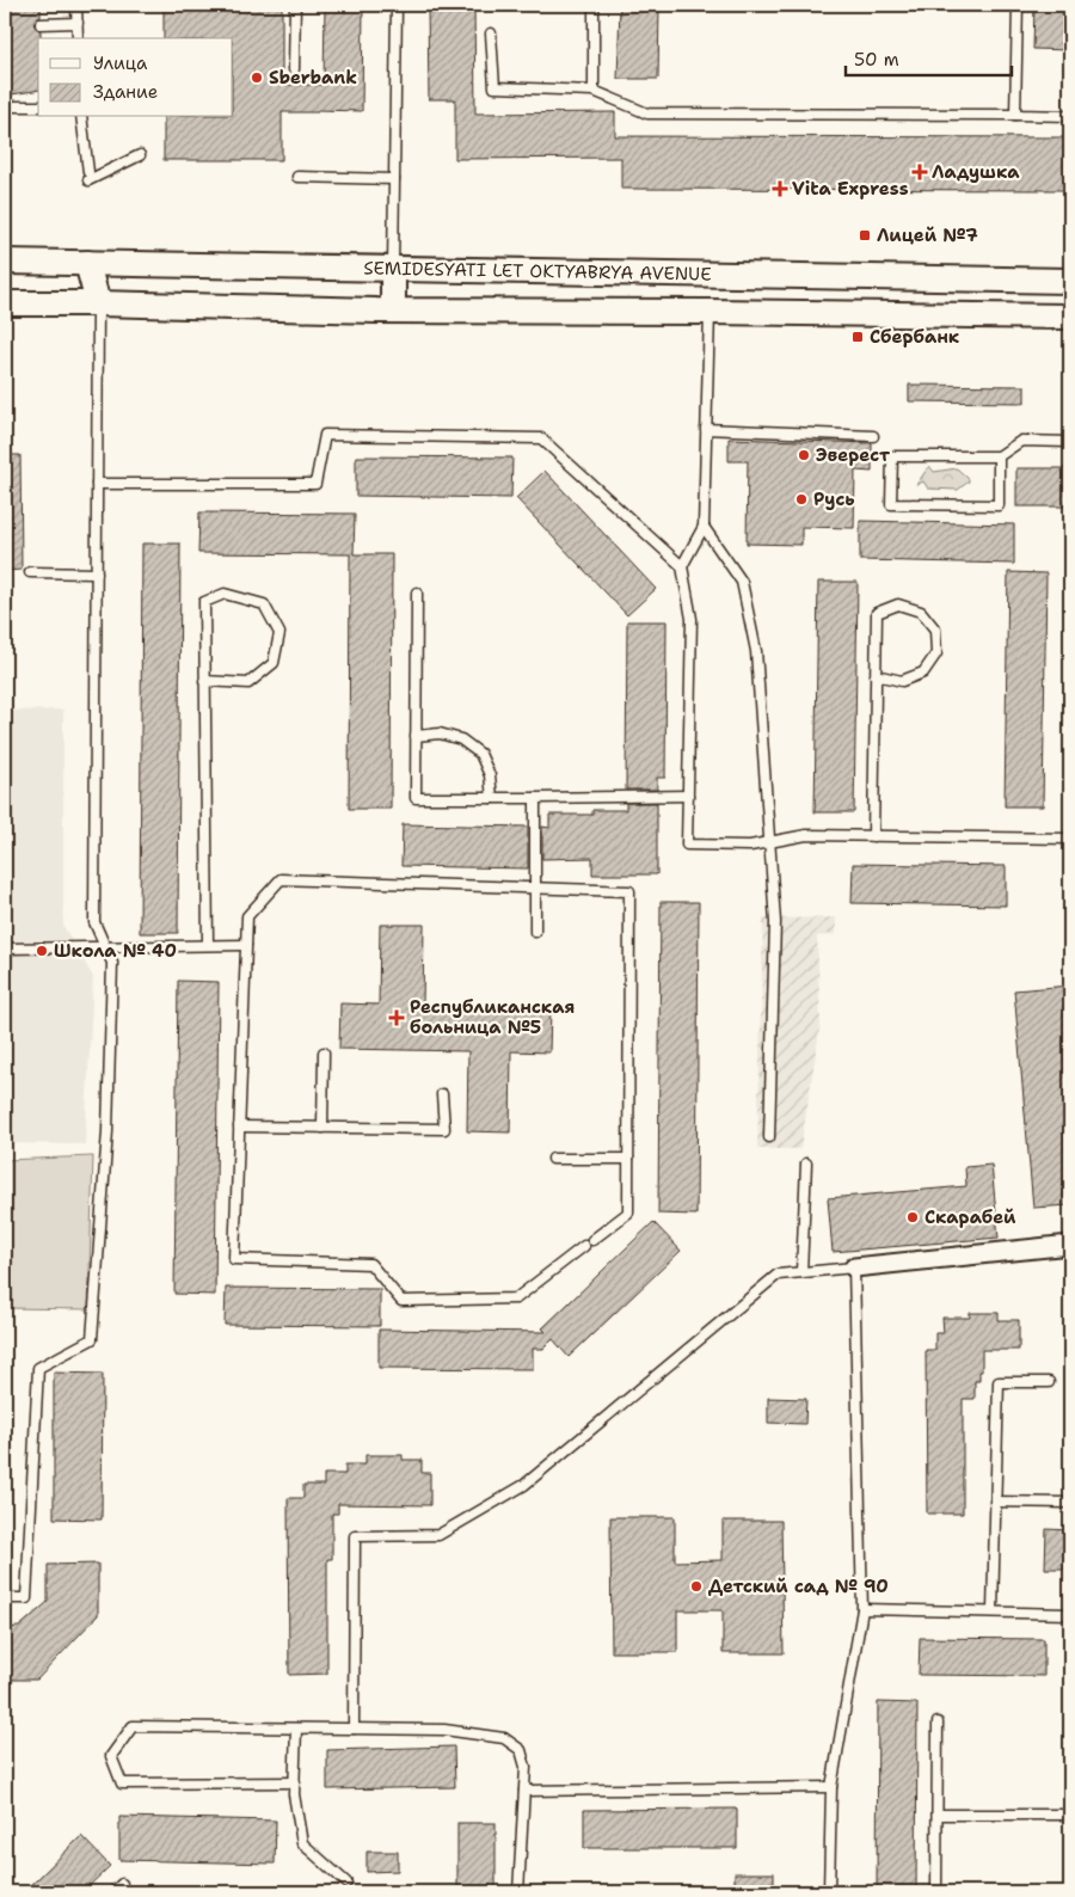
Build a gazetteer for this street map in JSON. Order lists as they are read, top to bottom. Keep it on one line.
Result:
{"streets":{"main road":["SEMIDESYATI LET OKTYABRYA AVENUE"]},"places":{"other":["Sberbank","Эверест","Русь","Школа № 40","Скарабей","Детский сад № 90"],"health":["Ладушка","Vita Express","Республиканская больница №5"],"transit":["Лицей №7","Сбербанк"]},"legend":["Улица","Здание"],"scale_bar":"50 m"}
